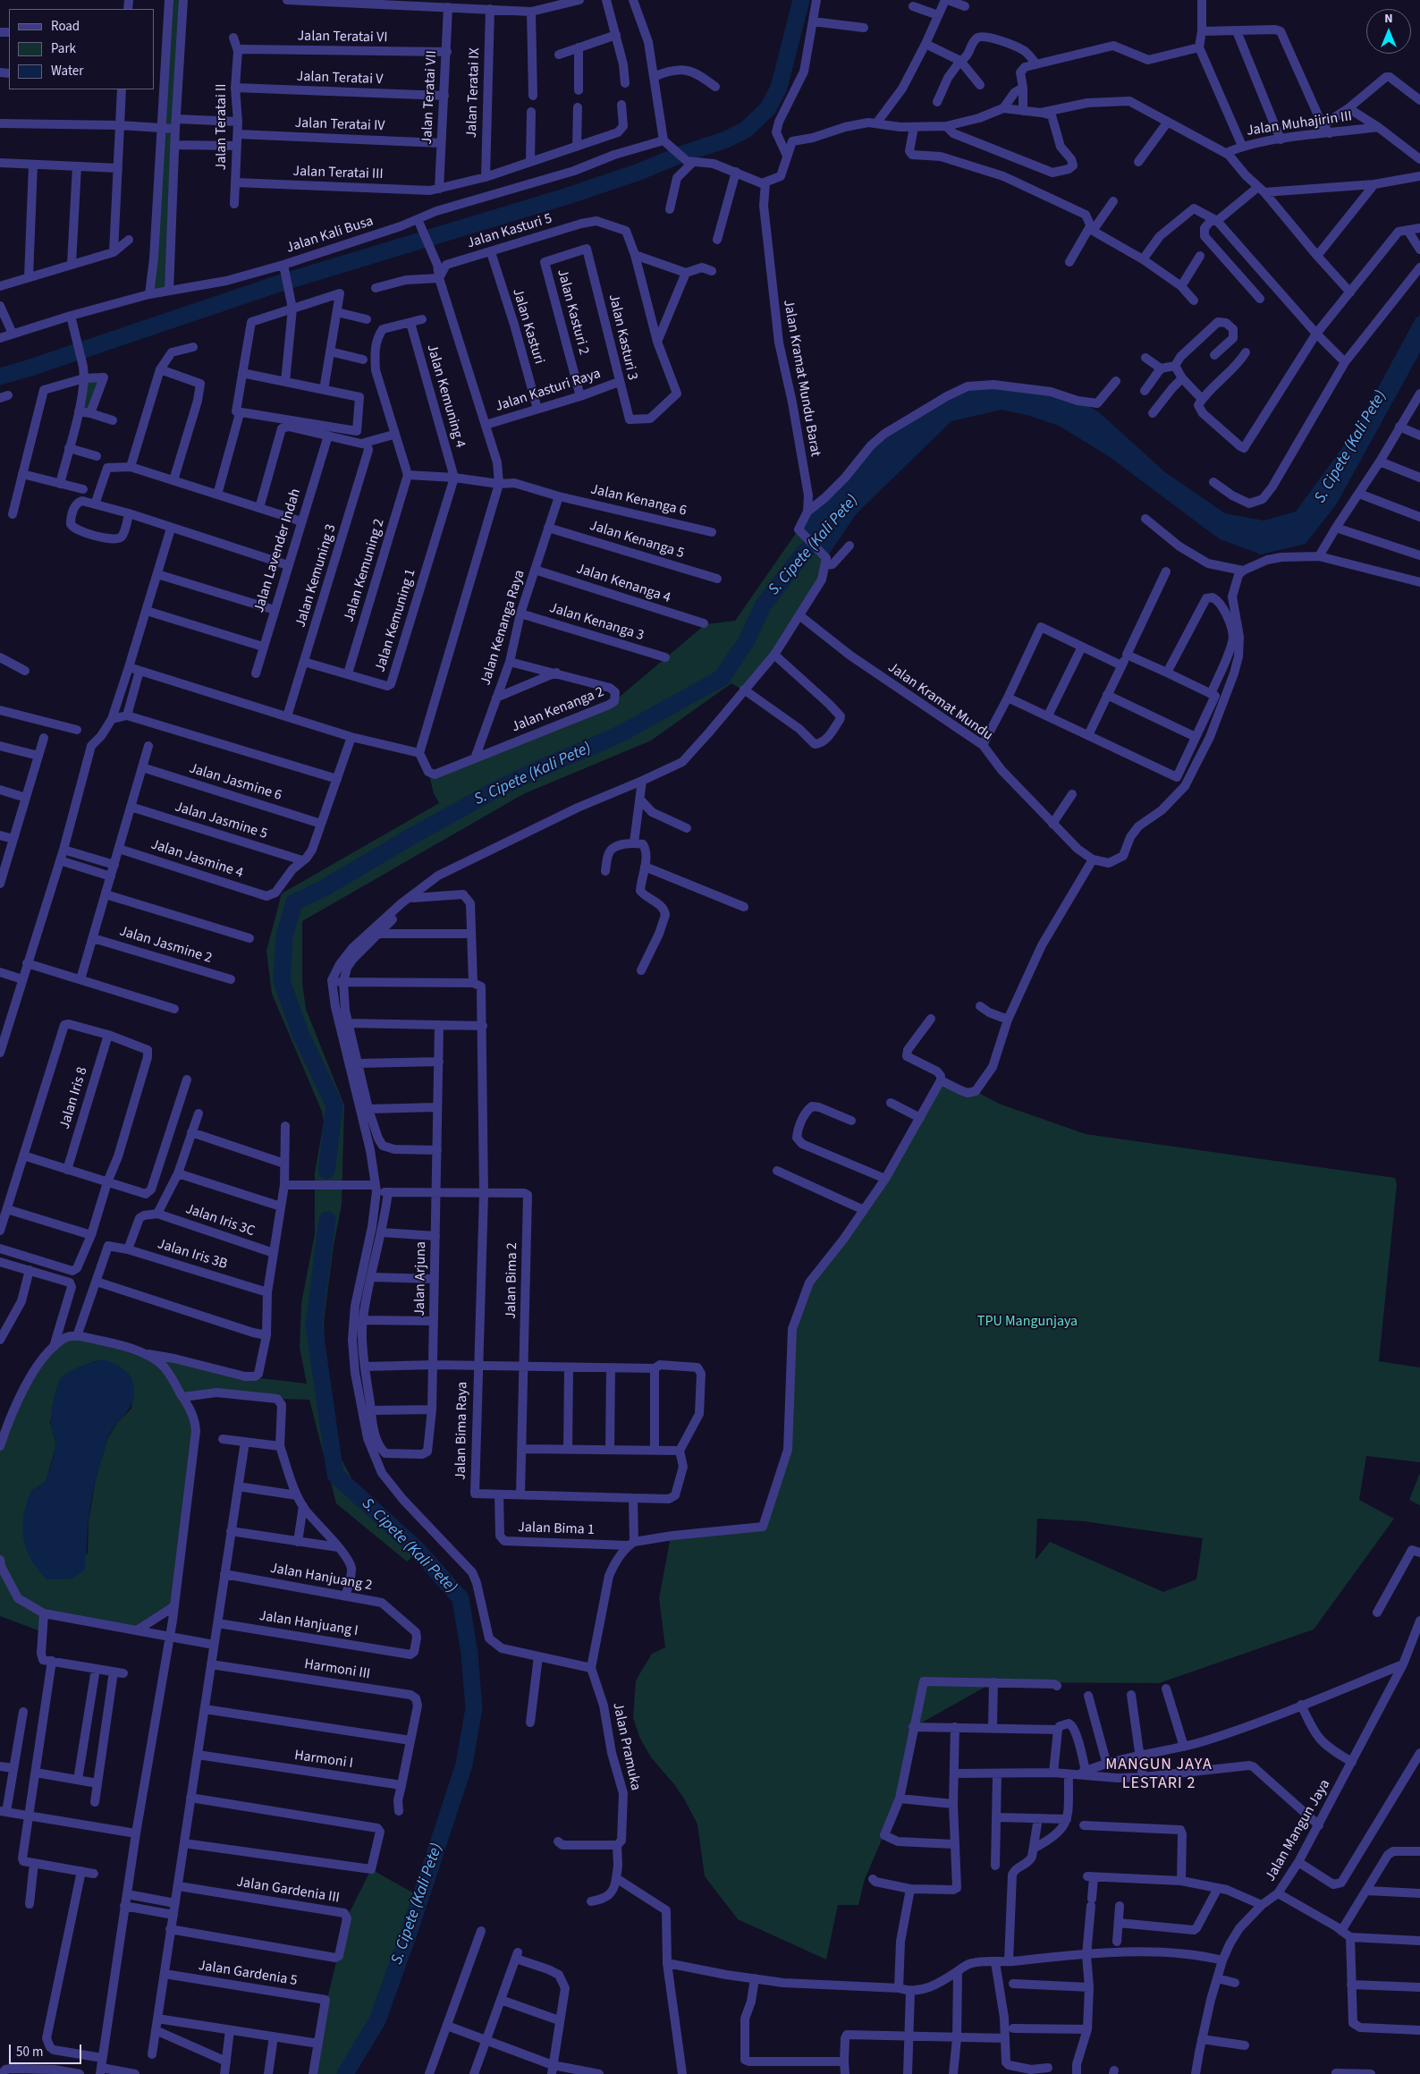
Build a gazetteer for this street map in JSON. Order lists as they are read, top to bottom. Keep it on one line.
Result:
{"streets":{"street":["Jalan Teratai VI","Jalan Teratai V","Jalan Teratai IX","Jalan Teratai VII","Jalan Muhajirin III","Jalan Teratai IV","Jalan Teratai II","Jalan Teratai III","Jalan Kasturi 5","Jalan Kali Busa","Jalan Kasturi 2","Jalan Kasturi","Jalan Kasturi 3","Jalan Kramat Mundu Barat","Jalan Kasturi Raya","Jalan Kemuning 4","Jalan Kenanga 6","Jalan Kenanga 5","Jalan Lavender Indah","Jalan Kemuning 2","Jalan Kemuning 3","Jalan Kenanga 4","Jalan Kemuning 1","Jalan Kenanga 3","Jalan Kenanga Raya","Jalan Kramat Mundu","Jalan Kenanga 2","Jalan Jasmine 6","Jalan Jasmine 5","Jalan Jasmine 4","Jalan Jasmine 2","Jalan Iris 8","Jalan Iris 3C","Jalan Iris 3B","Jalan Arjuna","Jalan Bima 2","Jalan Bima Raya","Jalan Bima 1","Jalan Hanjuang 2","Jalan Hanjuang I","Harmoni III","Jalan Pramuka","Harmoni I","Jalan Mangun Jaya","Jalan Gardenia III","Jalan Gardenia 5"]},"crossings":[["Jalan Teratai VI","Jalan Teratai VII"],["Jalan Teratai VI","Jalan Teratai II"],["Jalan Teratai V","Jalan Teratai VII"],["Jalan Teratai V","Jalan Teratai II"],["Jalan Teratai IX","Jalan Teratai III"],["Jalan Teratai VII","Jalan Teratai IV"],["Jalan Teratai VII","Jalan Teratai III"],["Jalan Teratai IV","Jalan Teratai II"],["Jalan Teratai II","Jalan Teratai III"],["Jalan Kasturi 5","Jalan Kasturi"],["Jalan Kasturi 2","Jalan Kasturi 3"],["Jalan Kasturi 2","Jalan Kasturi Raya"],["Jalan Kasturi","Jalan Kasturi Raya"],["Jalan Kasturi 3","Jalan Kasturi Raya"],["Jalan Kemuning 4","Jalan Kemuning 1"],["Jalan Kenanga 6","Jalan Kenanga Raya"],["Jalan Kenanga 5","Jalan Kenanga Raya"],["Jalan Kemuning 2","Jalan Kemuning 1"],["Jalan Kemuning 3","Jalan Kemuning 1"],["Jalan Kenanga 4","Jalan Kenanga Raya"],["Jalan Kenanga 3","Jalan Kenanga Raya"],["Jalan Kenanga Raya","Jalan Kenanga 2"],["Jalan Jasmine 5","Jalan Jasmine 4"],["Jalan Bima 2","Jalan Bima Raya"],["Jalan Bima Raya","Jalan Bima 1"],["Jalan Bima 1","Jalan Pramuka"],["Jalan Hanjuang 2","Jalan Hanjuang I"]],"districts":["MANGUN JAYA LESTARI 2"],"water":["S. Cipete (Kali Pete)"],"parks":["TPU Mangunjaya"],"legend":["Road","Park","Water"],"scale_bar":"50 m","north":"top"}
